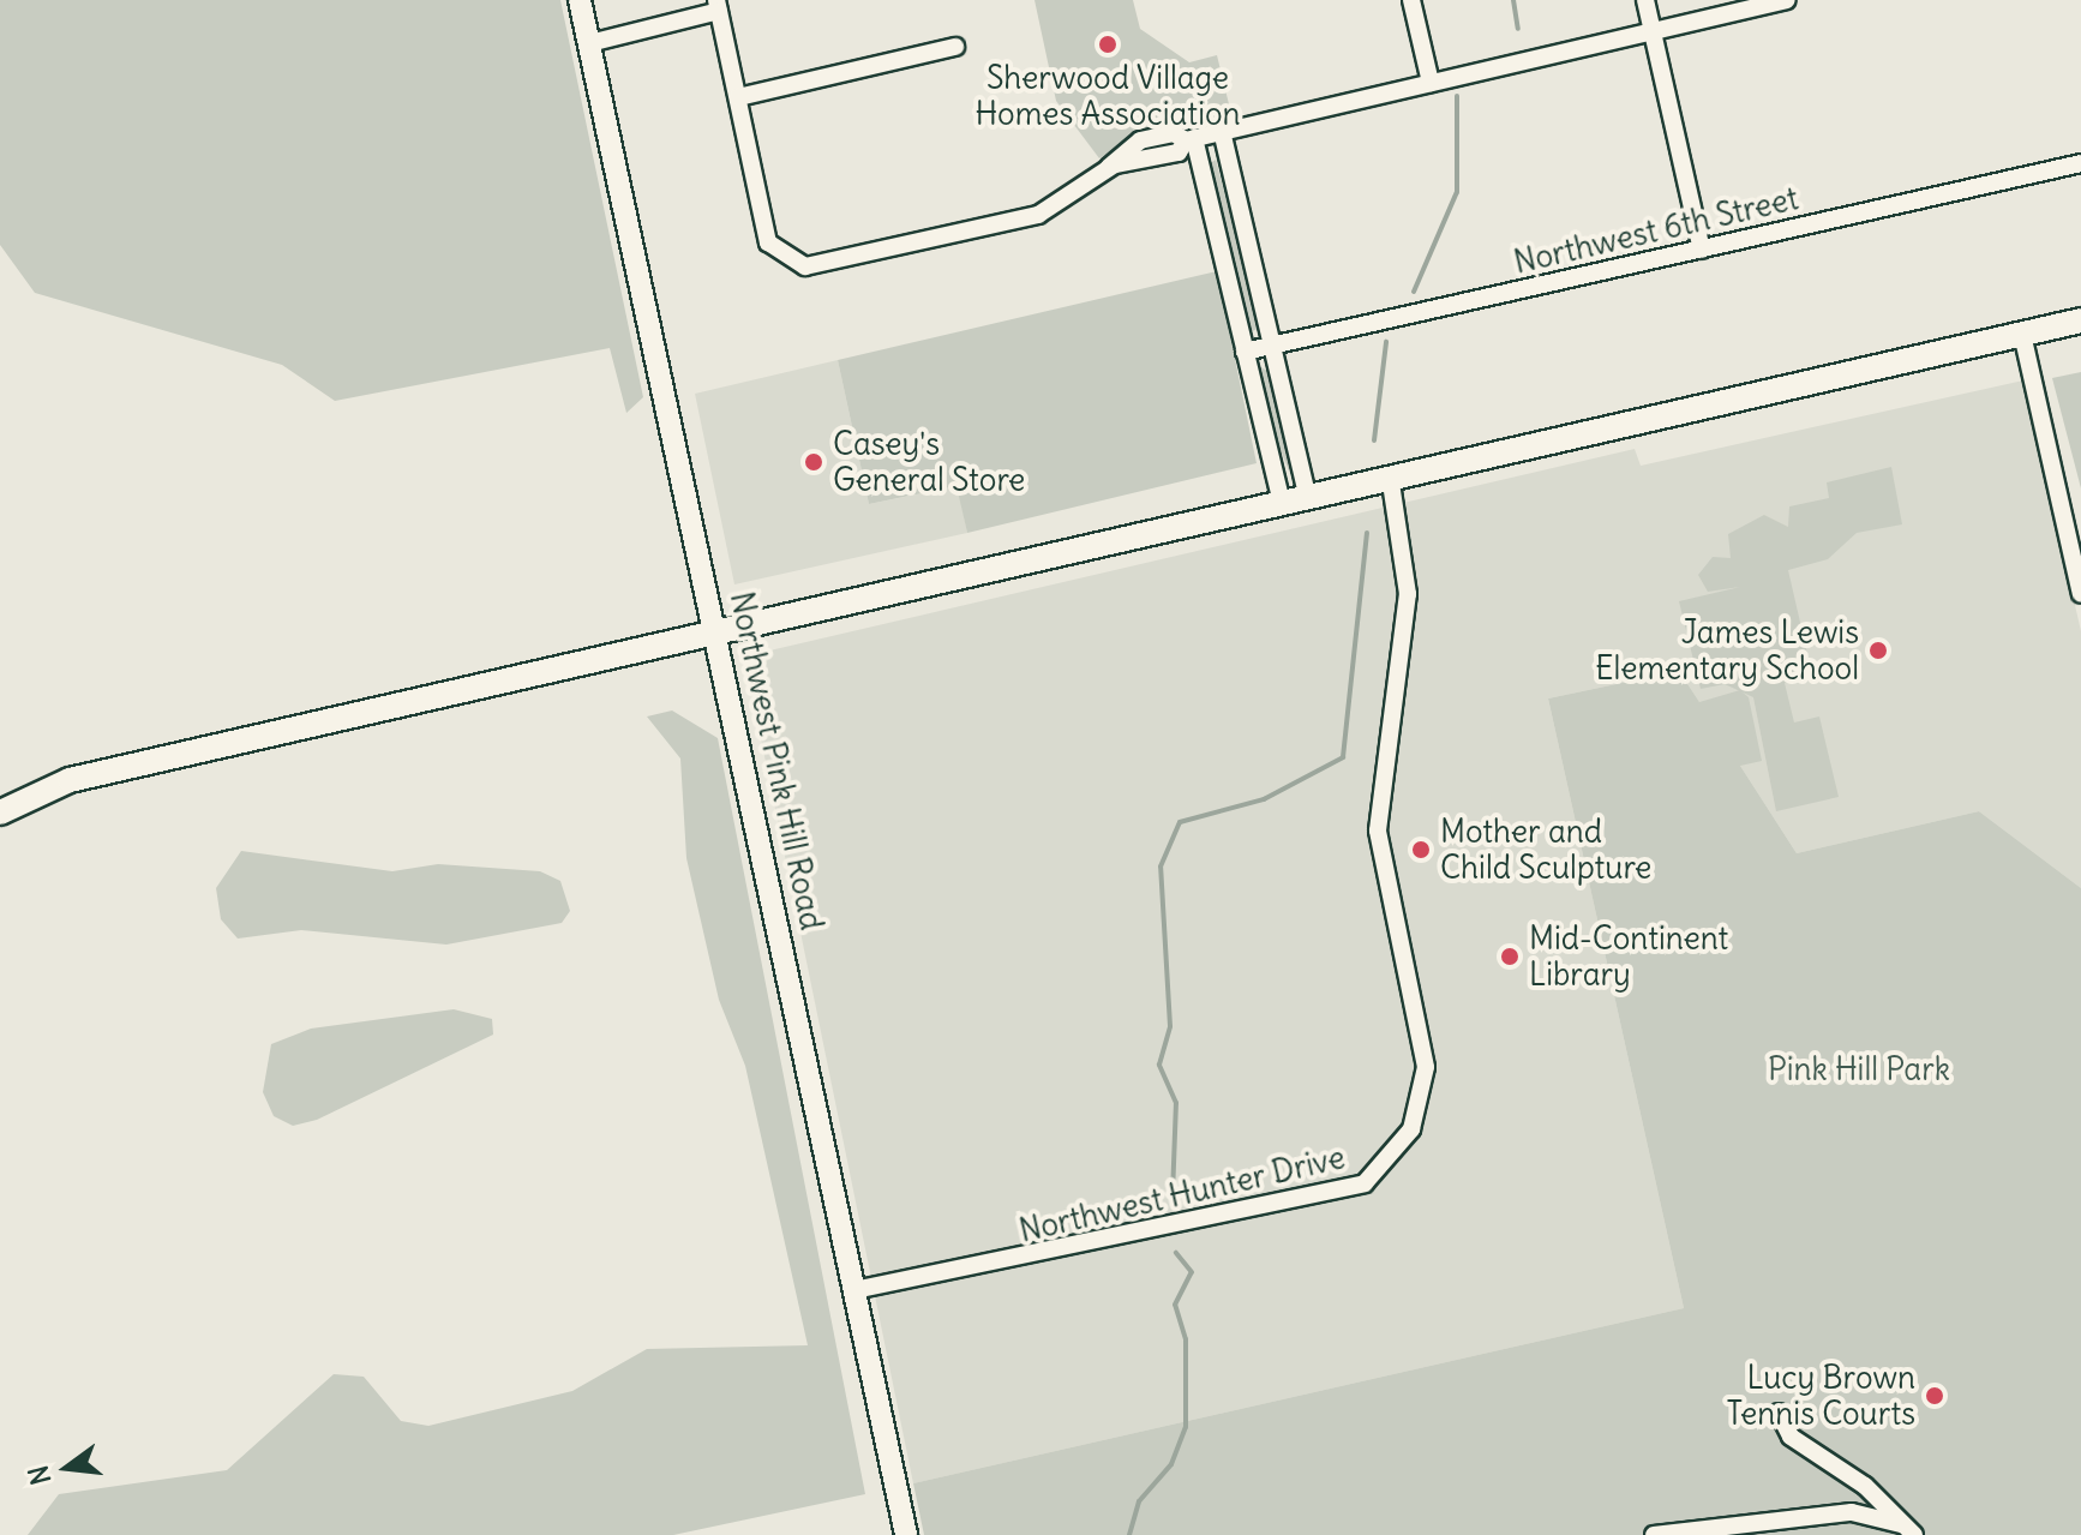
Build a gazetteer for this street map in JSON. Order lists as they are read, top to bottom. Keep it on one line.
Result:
{"streets":{"main road":["Northwest Pink Hill Road"],"street":["Northwest 6th Street","Northwest Hunter Drive"]},"crossings":[["Northwest Pink Hill Road","Northwest Hunter Drive"]],"parks":["Pink Hill Park"],"places":["Sherwood Village Homes Association","Casey's General Store","James Lewis Elementary School","Mother and Child Sculpture","Mid-Continent Library","Lucy Brown Tennis Courts"],"north":"left"}
